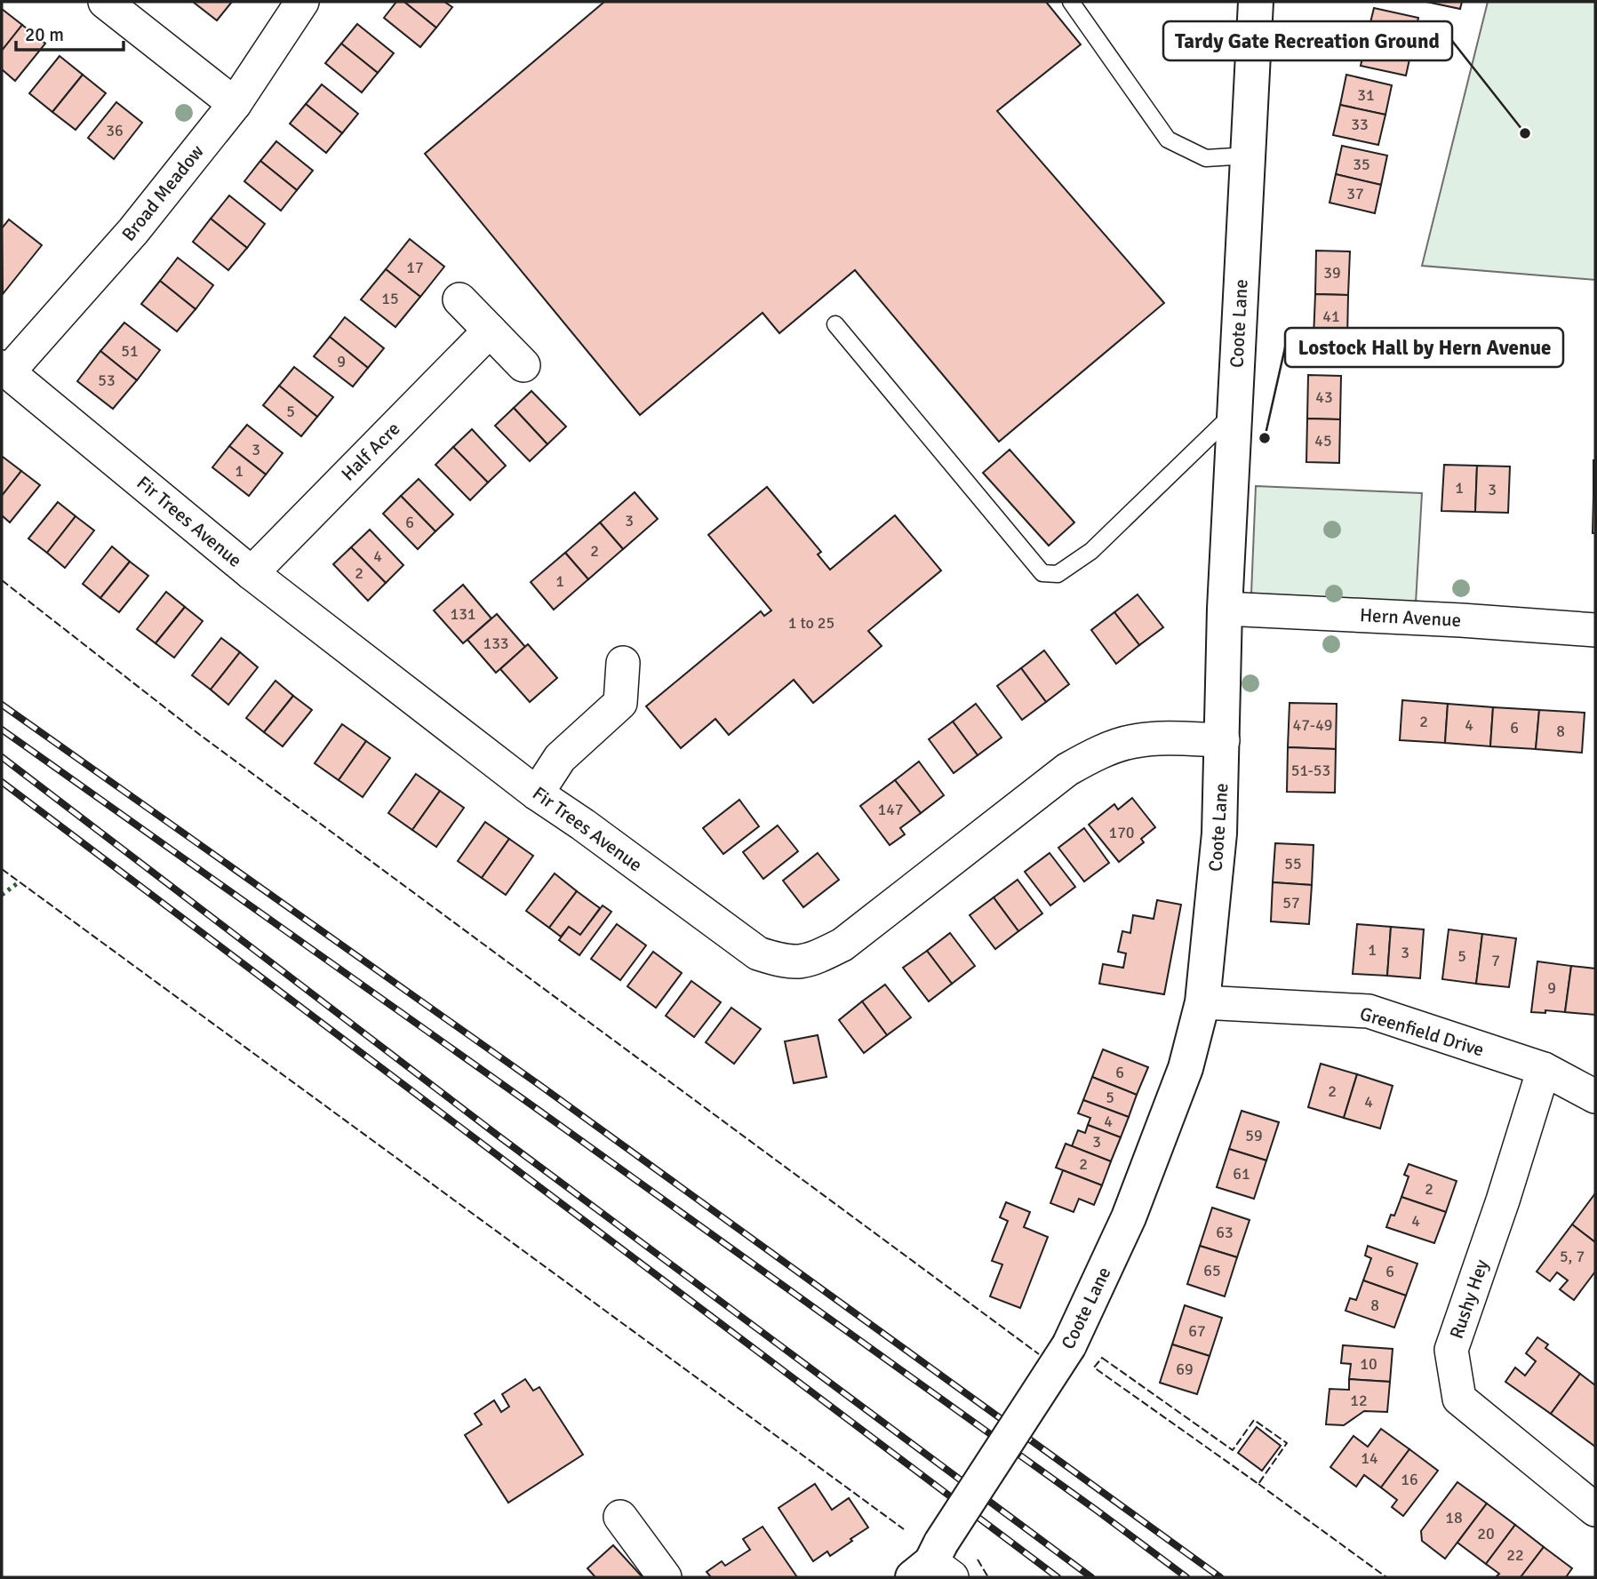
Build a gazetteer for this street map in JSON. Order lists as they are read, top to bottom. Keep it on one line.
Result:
{"streets":{"street":["Broad Meadow","Coote Lane","Half Acre","Fir Trees Avenue","Hern Avenue","Greenfield Drive","Rushy Hey"]},"crossings":[["Broad Meadow","Fir Trees Avenue"],["Coote Lane","Fir Trees Avenue"],["Coote Lane","Hern Avenue"],["Coote Lane","Greenfield Drive"],["Half Acre","Fir Trees Avenue"],["Greenfield Drive","Rushy Hey"]],"places":["Tardy Gate Recreation Ground","Lostock Hall by Hern Avenue"],"house_numbers":["31","33","36","35","37","17","39","15","41","51","9","53","43","5","45","3","1","1","3","3","6","2","4","2","1","131","1 to 25","133","2","47-49","4","6","8","51-53","147","170","55","57","1","3","5","7","9","6","2","5","4","4","59","3","2","61","2","4","63","5, 7","65","6","8","67","10","69","12","14","16","18","20","22"],"scale_bar":"20 m"}
